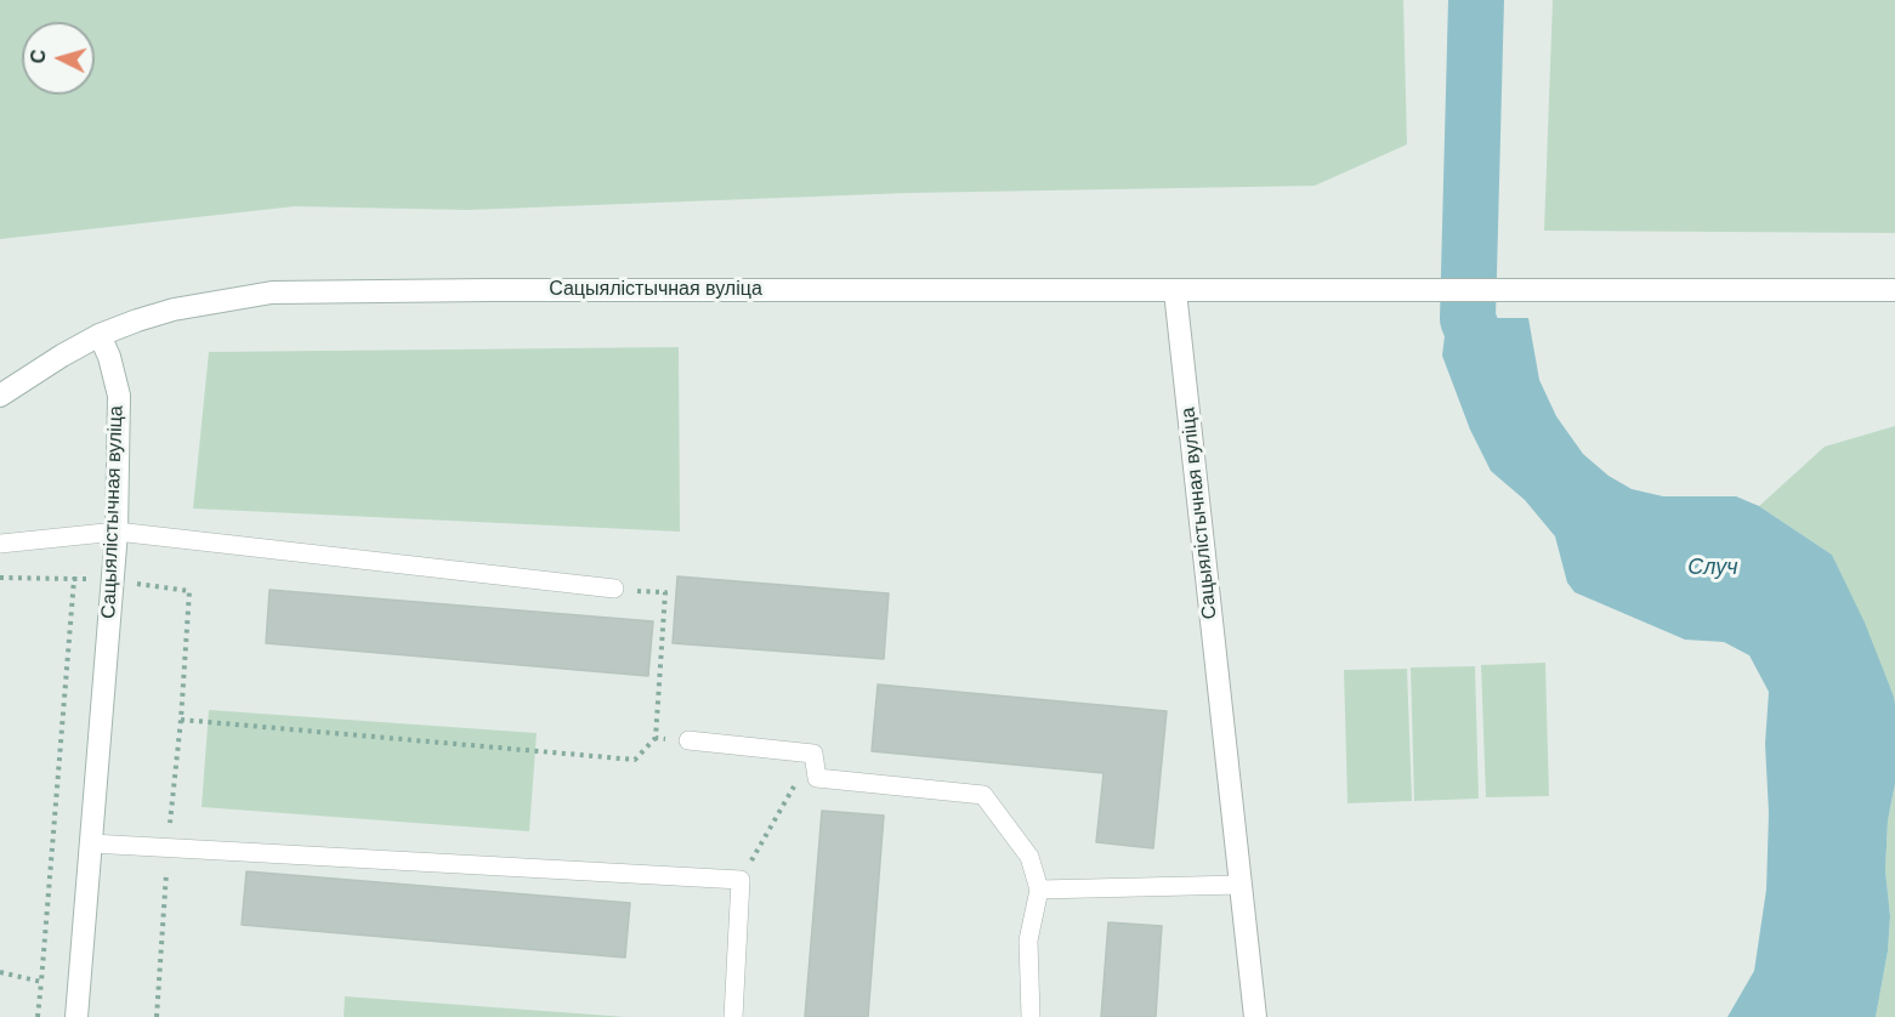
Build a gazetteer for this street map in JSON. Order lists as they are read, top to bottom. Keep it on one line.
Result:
{"streets":{"main road":["Сацыялістычная вуліца"]},"water":["Случ"],"north":"left"}
